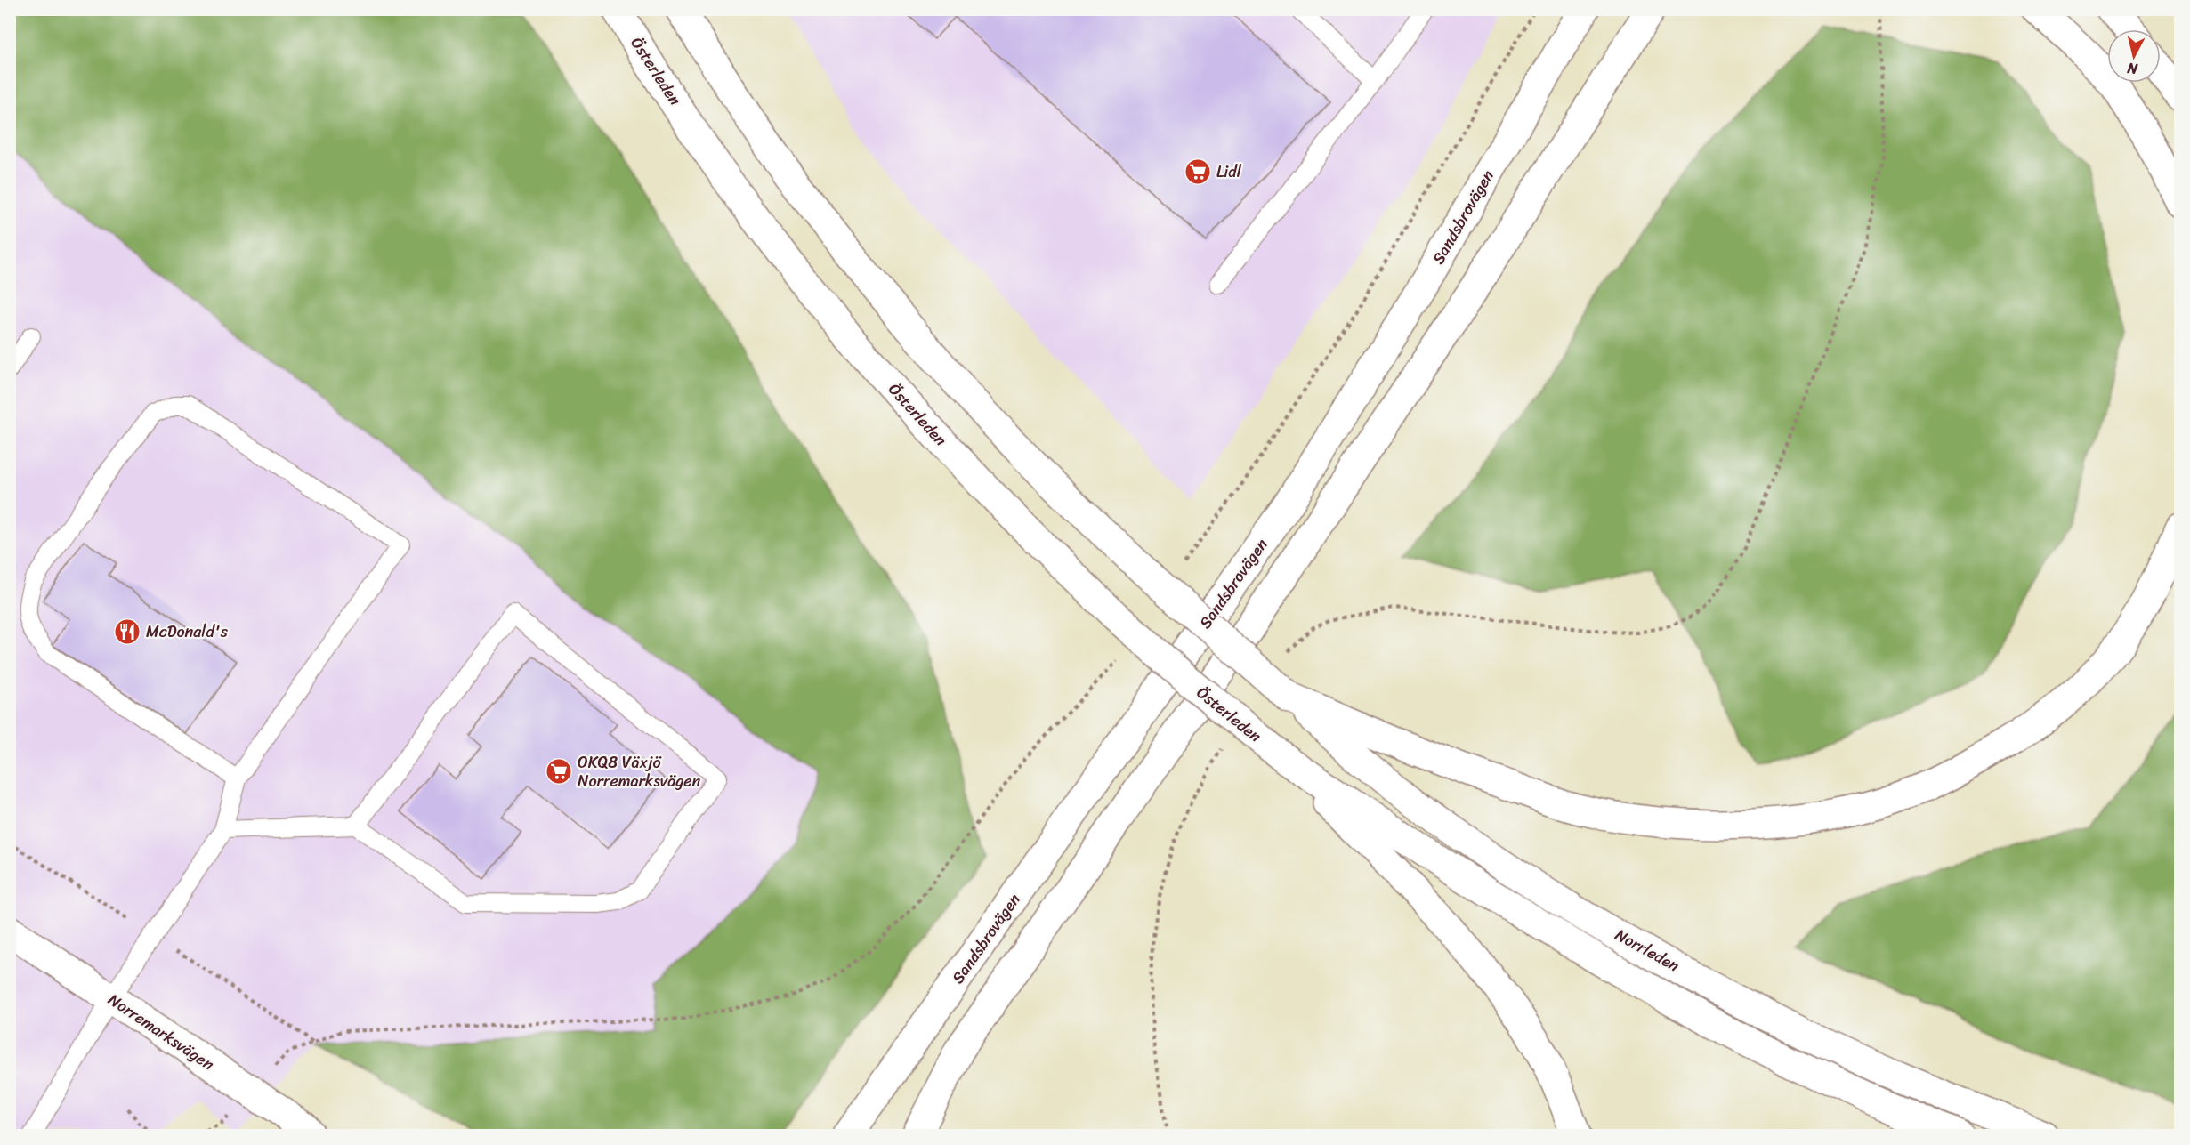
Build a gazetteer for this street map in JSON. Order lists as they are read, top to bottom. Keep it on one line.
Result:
{"streets":{"main road":["Österleden","Sandsbrovägen","Norrleden","Norremarksvägen"]},"crossings":[["Österleden","Norrleden"]],"places":{"supermarket":["Lidl","OKQ8 Växjö Norremarksvägen"],"restaurant":["McDonald's"]},"north":"bottom"}
